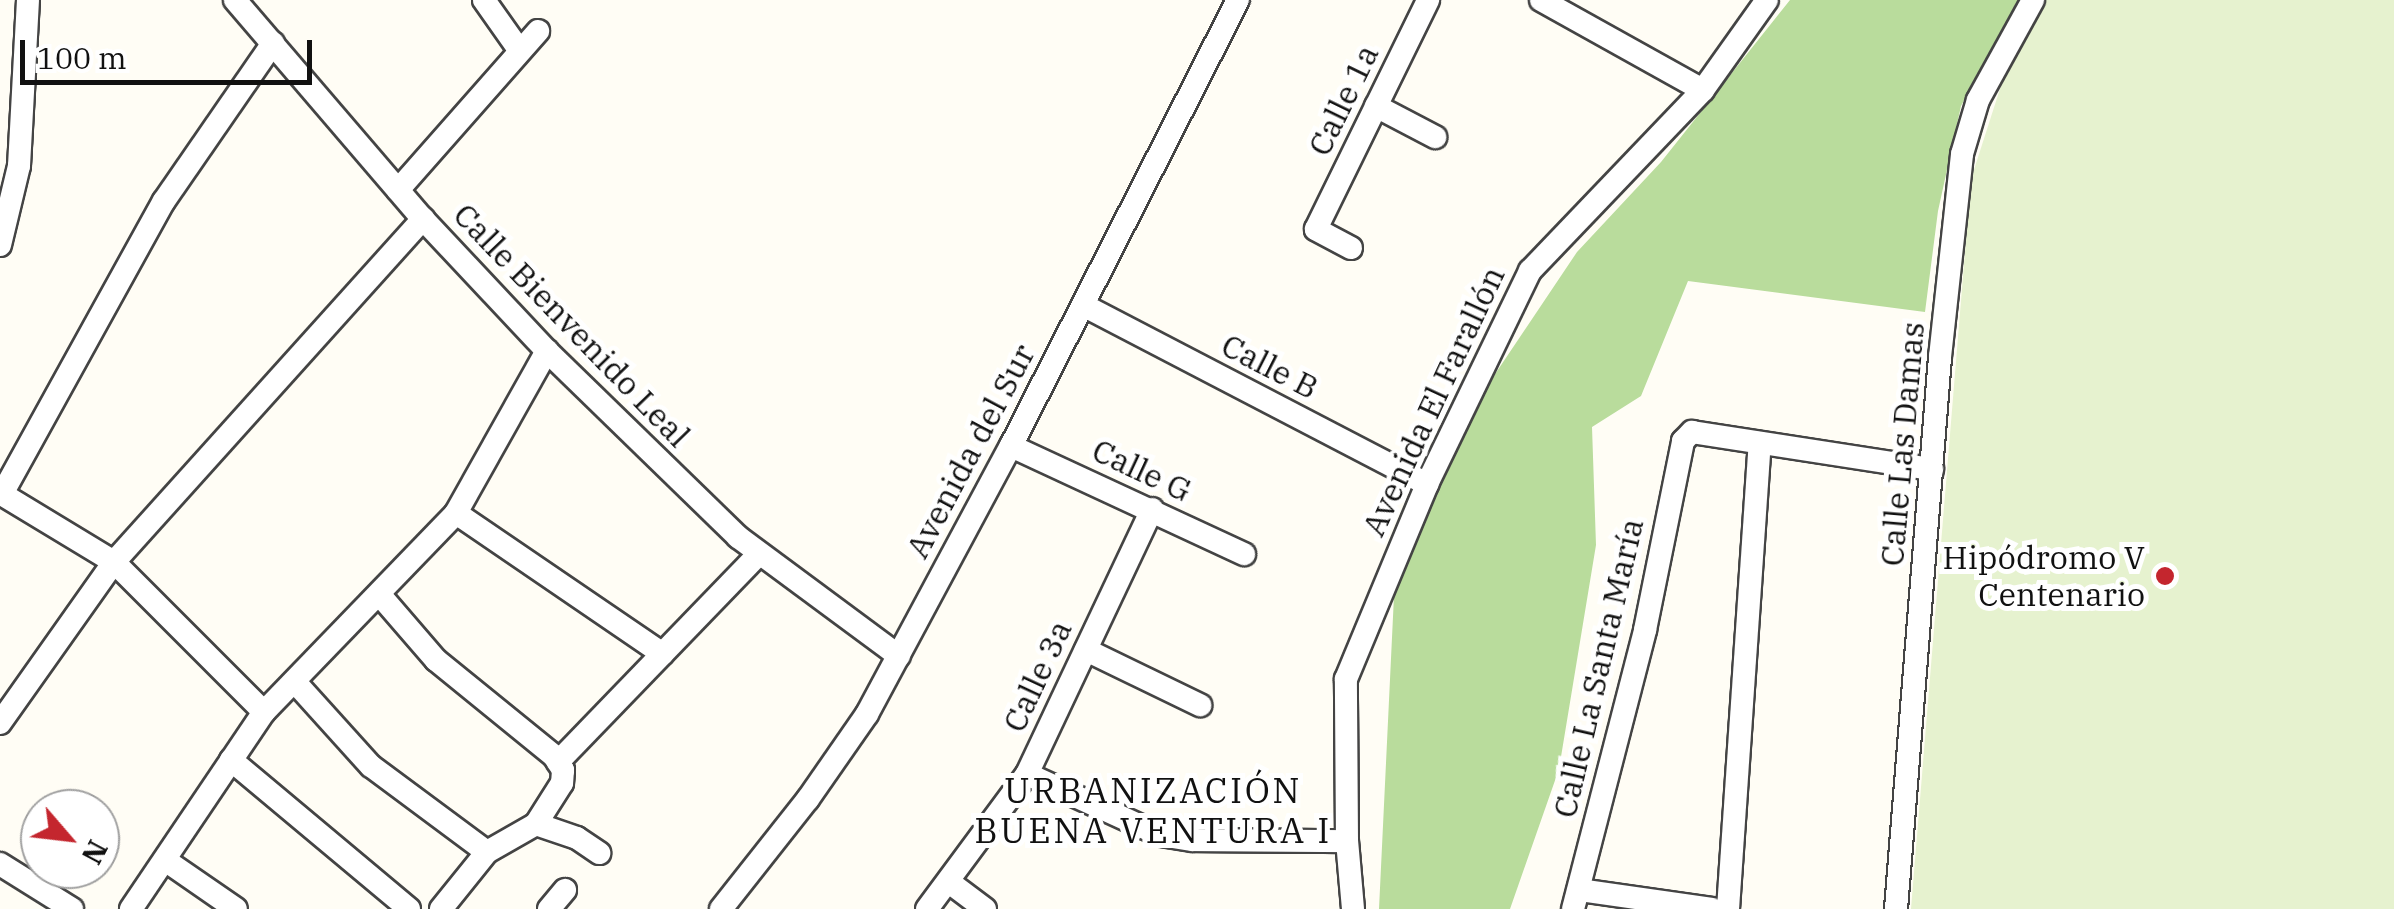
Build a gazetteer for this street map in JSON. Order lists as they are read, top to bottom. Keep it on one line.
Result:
{"streets":{"street":["Calle 1a","Calle Bienvenido Leal","Calle B","Avenida El Farallón","Calle Las Damas","Avenida del Sur","Calle G","Calle La Santa María","Calle 3a"]},"crossings":[["Calle Bienvenido Leal","Avenida del Sur"],["Calle B","Avenida El Farallón"],["Calle B","Avenida del Sur"],["Avenida del Sur","Calle G"],["Calle G","Calle 3a"]],"districts":["URBANIZACIÓN BUENA VENTURA I"],"places":["Hipódromo V Centenario"],"scale_bar":"100 m","north":"bottom right"}
